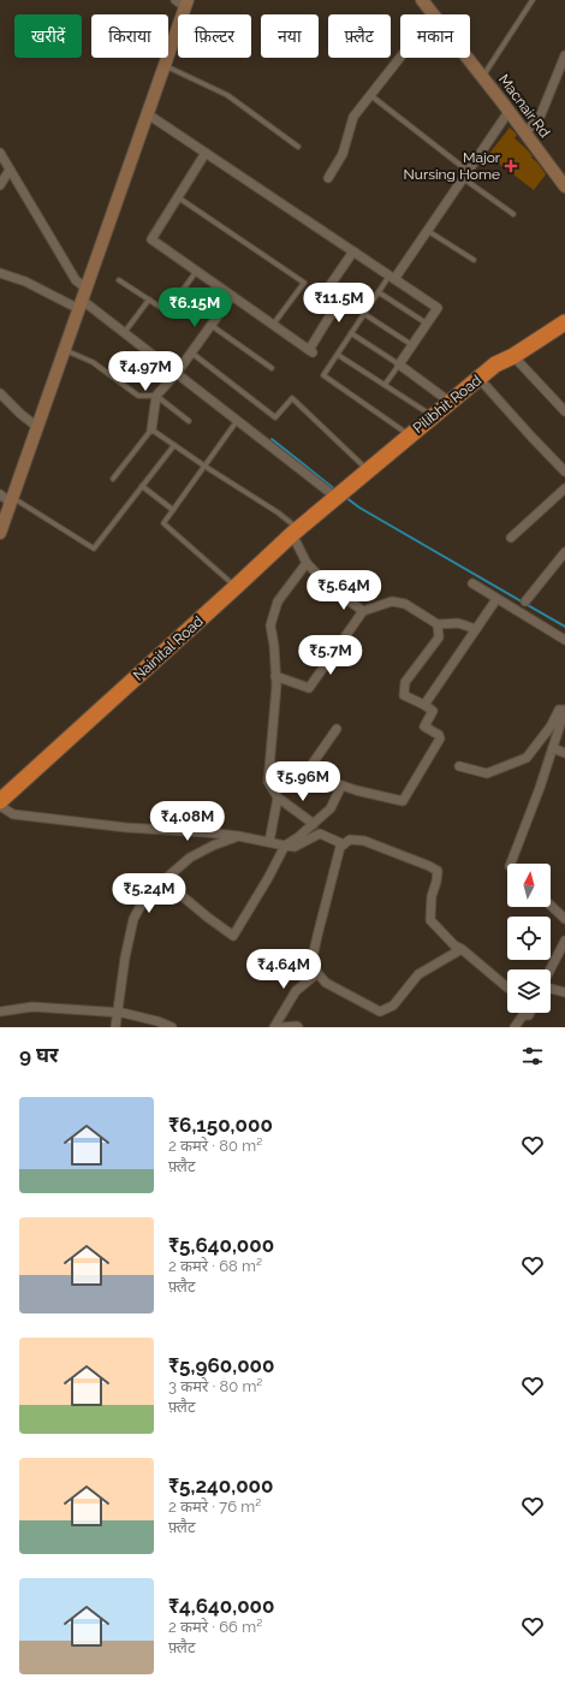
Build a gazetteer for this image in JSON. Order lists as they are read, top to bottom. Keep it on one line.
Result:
{"streets":{"highway":["Pilibhit Road","Nainital Road"],"main road":["Macnair Rd"]},"crossings":[["Pilibhit Road","Nainital Road"]],"places":{"health":["Major Nursing Home"]},"north":"top","page":{"chip":["खरीदें","किराया","फ़िल्टर","नया","फ़्लैट","मकान"],"price":["₹11.5M","₹6.15M","₹4.97M","₹5.64M","₹5.7M","₹5.96M","₹4.08M","₹5.24M","₹4.64M"],"heading":"9 घर","list":[{"name":"₹6,150,000","note":"2 कमरे · 80 m² · फ़्लैट"},{"name":"₹5,640,000","note":"2 कमरे · 68 m² · फ़्लैट"},{"name":"₹5,960,000","note":"3 कमरे · 80 m² · फ़्लैट"},{"name":"₹5,240,000","note":"2 कमरे · 76 m² · फ़्लैट"},{"name":"₹4,640,000","note":"2 कमरे · 66 m² · फ़्लैट"}]}}
